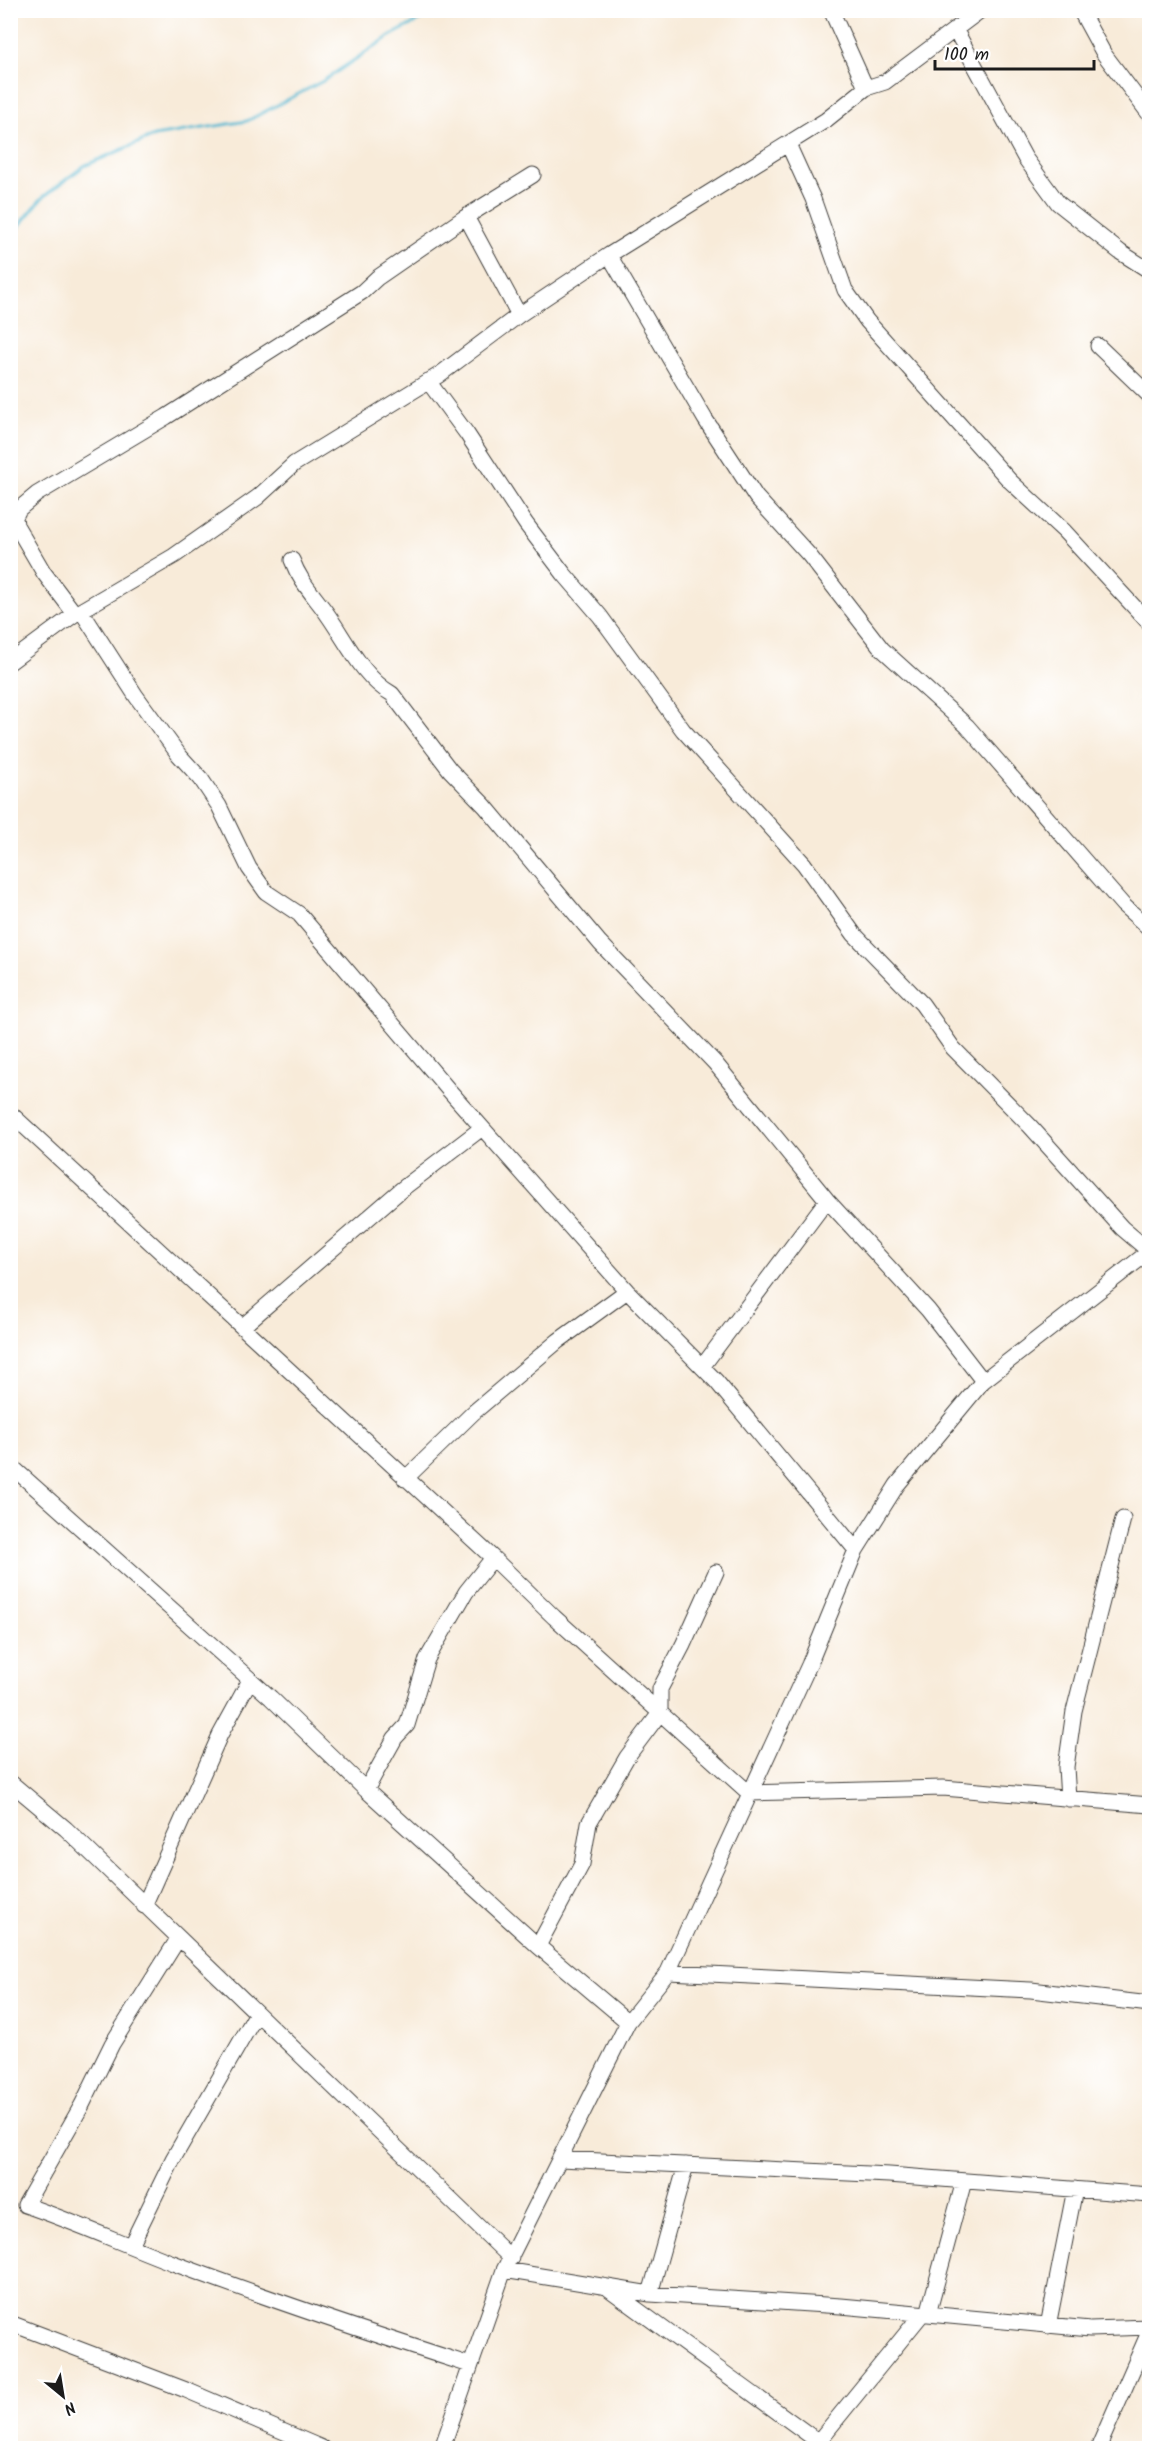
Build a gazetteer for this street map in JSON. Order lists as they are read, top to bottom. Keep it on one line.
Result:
{"scale_bar":"100 m","north":"bottom right"}
